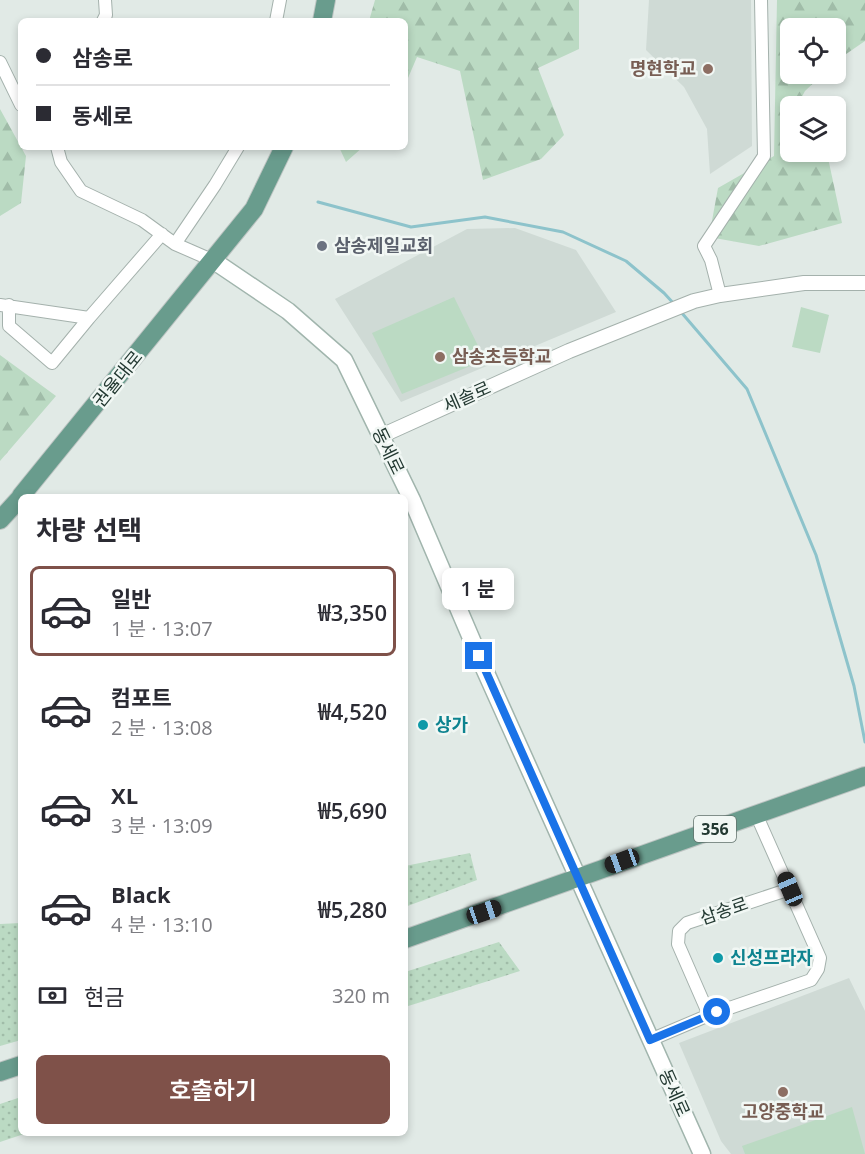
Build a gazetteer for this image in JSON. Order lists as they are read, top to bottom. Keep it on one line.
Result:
{"streets":{"main road":["권율대로","동세로","356"],"street":["세솔로","삼송로"]},"crossings":[["권율대로","동세로"],["세솔로","동세로"],["동세로","356"]],"places":["명현학교","삼송제일교회","삼송초등학교","상가","신성프라자","고양중학교"],"page":{"banner":["삼송로","동세로"],"heading":"차량 선택","list":[{"name":"일반","note":"1 분 · 13:07","value":"₩3,350"},{"name":"컴포트","note":"2 분 · 13:08","value":"₩4,520"},{"name":"XL","note":"3 분 · 13:09","value":"₩5,690"},{"name":"Black","note":"4 분 · 13:10","value":"₩5,280"}],"bubble":"1 분","pay":["현금","320 m"],"buttons":"호출하기"}}
